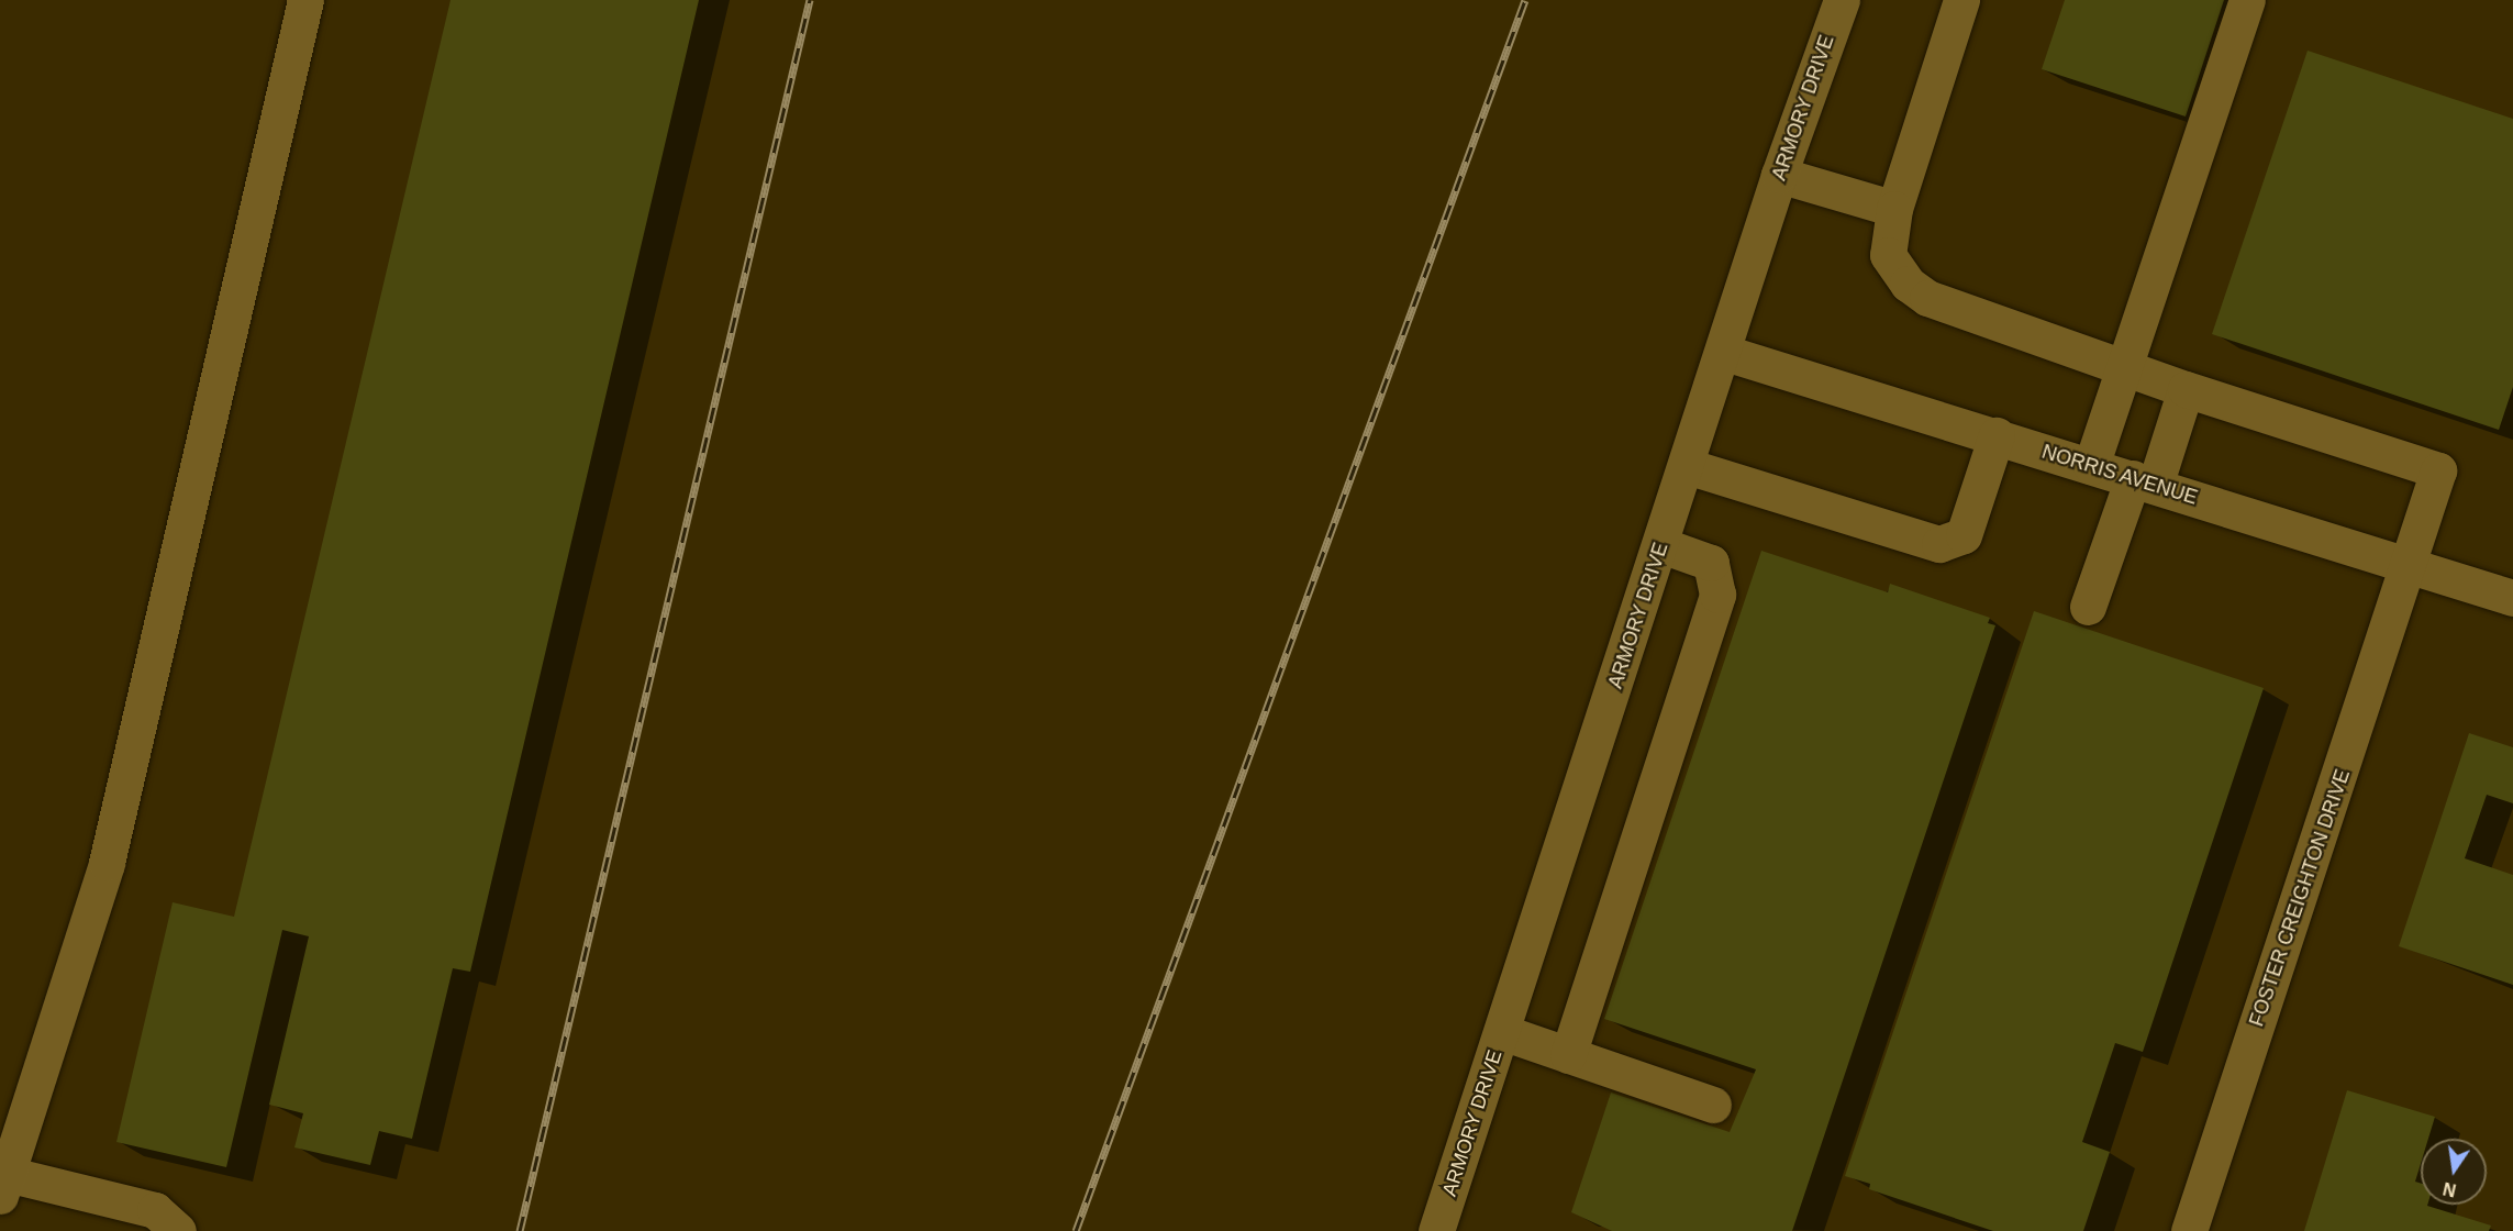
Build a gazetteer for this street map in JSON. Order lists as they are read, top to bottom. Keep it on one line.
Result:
{"streets":{"street":["ARMORY DRIVE","NORRIS AVENUE","FOSTER CREIGHTON DRIVE"]},"crossings":[["ARMORY DRIVE","NORRIS AVENUE"],["NORRIS AVENUE","FOSTER CREIGHTON DRIVE"]],"north":"bottom"}
